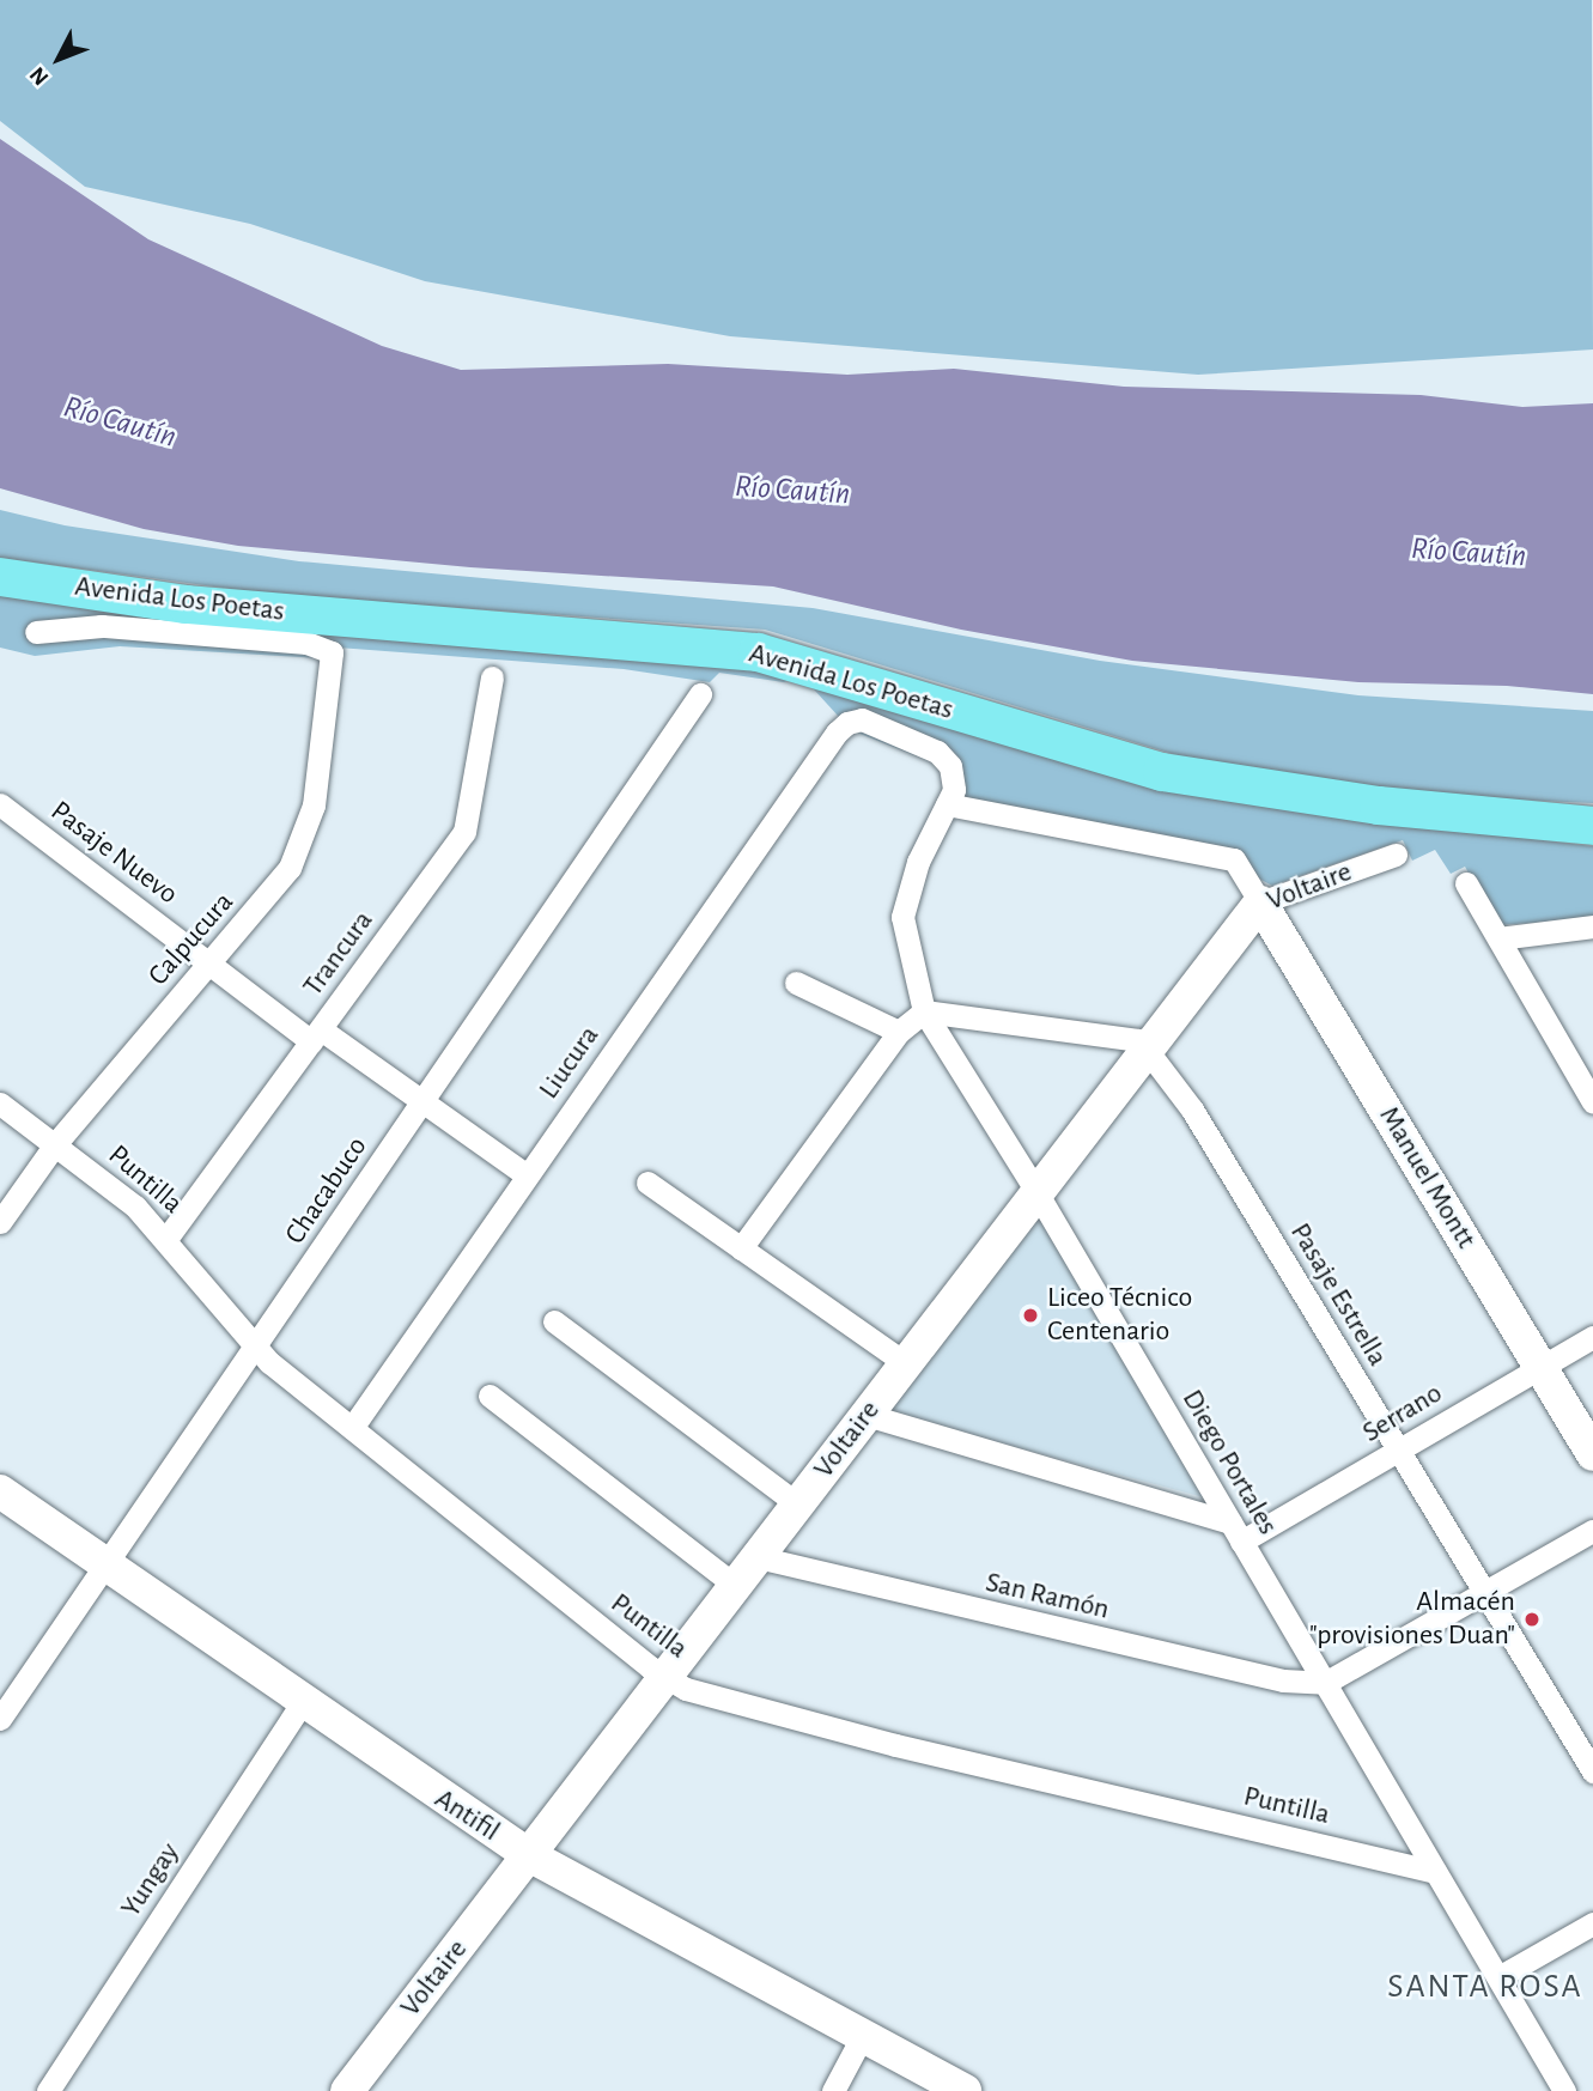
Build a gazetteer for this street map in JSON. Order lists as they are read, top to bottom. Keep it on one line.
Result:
{"streets":{"main road":["Avenida Los Poetas"],"street":["Pasaje Nuevo","Voltaire","Calpucura","Trancura","Liucura","Manuel Montt","Puntilla","Chacabuco","Pasaje Estrella","Serrano","Diego Portales","San Ramón","Antifil","Yungay"]},"crossings":[["Pasaje Nuevo","Calpucura"],["Pasaje Nuevo","Trancura"],["Pasaje Nuevo","Liucura"],["Pasaje Nuevo","Chacabuco"],["Voltaire","Manuel Montt"],["Voltaire","Puntilla"],["Voltaire","Pasaje Estrella"],["Voltaire","Diego Portales"],["Voltaire","San Ramón"],["Voltaire","Antifil"],["Calpucura","Puntilla"],["Trancura","Puntilla"],["Liucura","Puntilla"],["Liucura","Diego Portales"],["Manuel Montt","Serrano"],["Puntilla","Chacabuco"],["Puntilla","Diego Portales"],["Chacabuco","Antifil"],["Pasaje Estrella","Serrano"],["Serrano","Diego Portales"],["Diego Portales","San Ramón"],["Antifil","Yungay"]],"districts":["SANTA ROSA"],"water":["Río Cautín"],"places":["Liceo Técnico Centenario","Almacén \"provisiones Duan\""],"north":"bottom left"}
